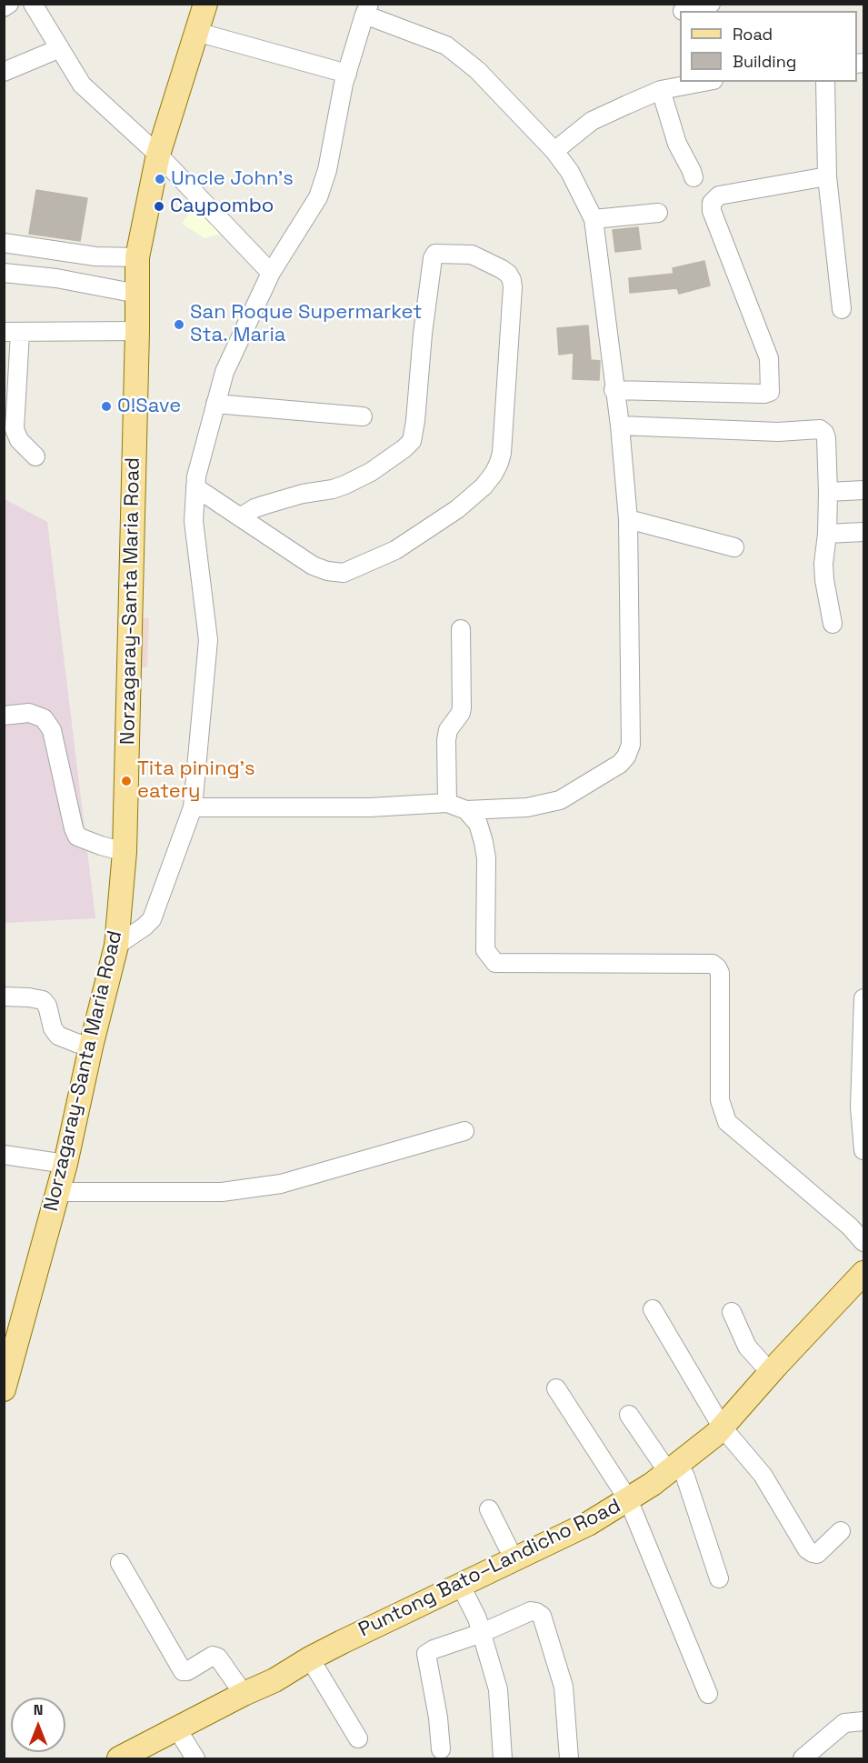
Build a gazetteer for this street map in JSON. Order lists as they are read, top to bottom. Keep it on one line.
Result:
{"streets":{"main road":["Norzagaray-Santa Maria Road","Puntong Bato–Landicho Road"]},"places":["Uncle John's","Caypombo","San Roque Supermarket Sta. Maria","O!Save","Tita pining's eatery"],"legend":["Road","Building"],"north":"top"}
